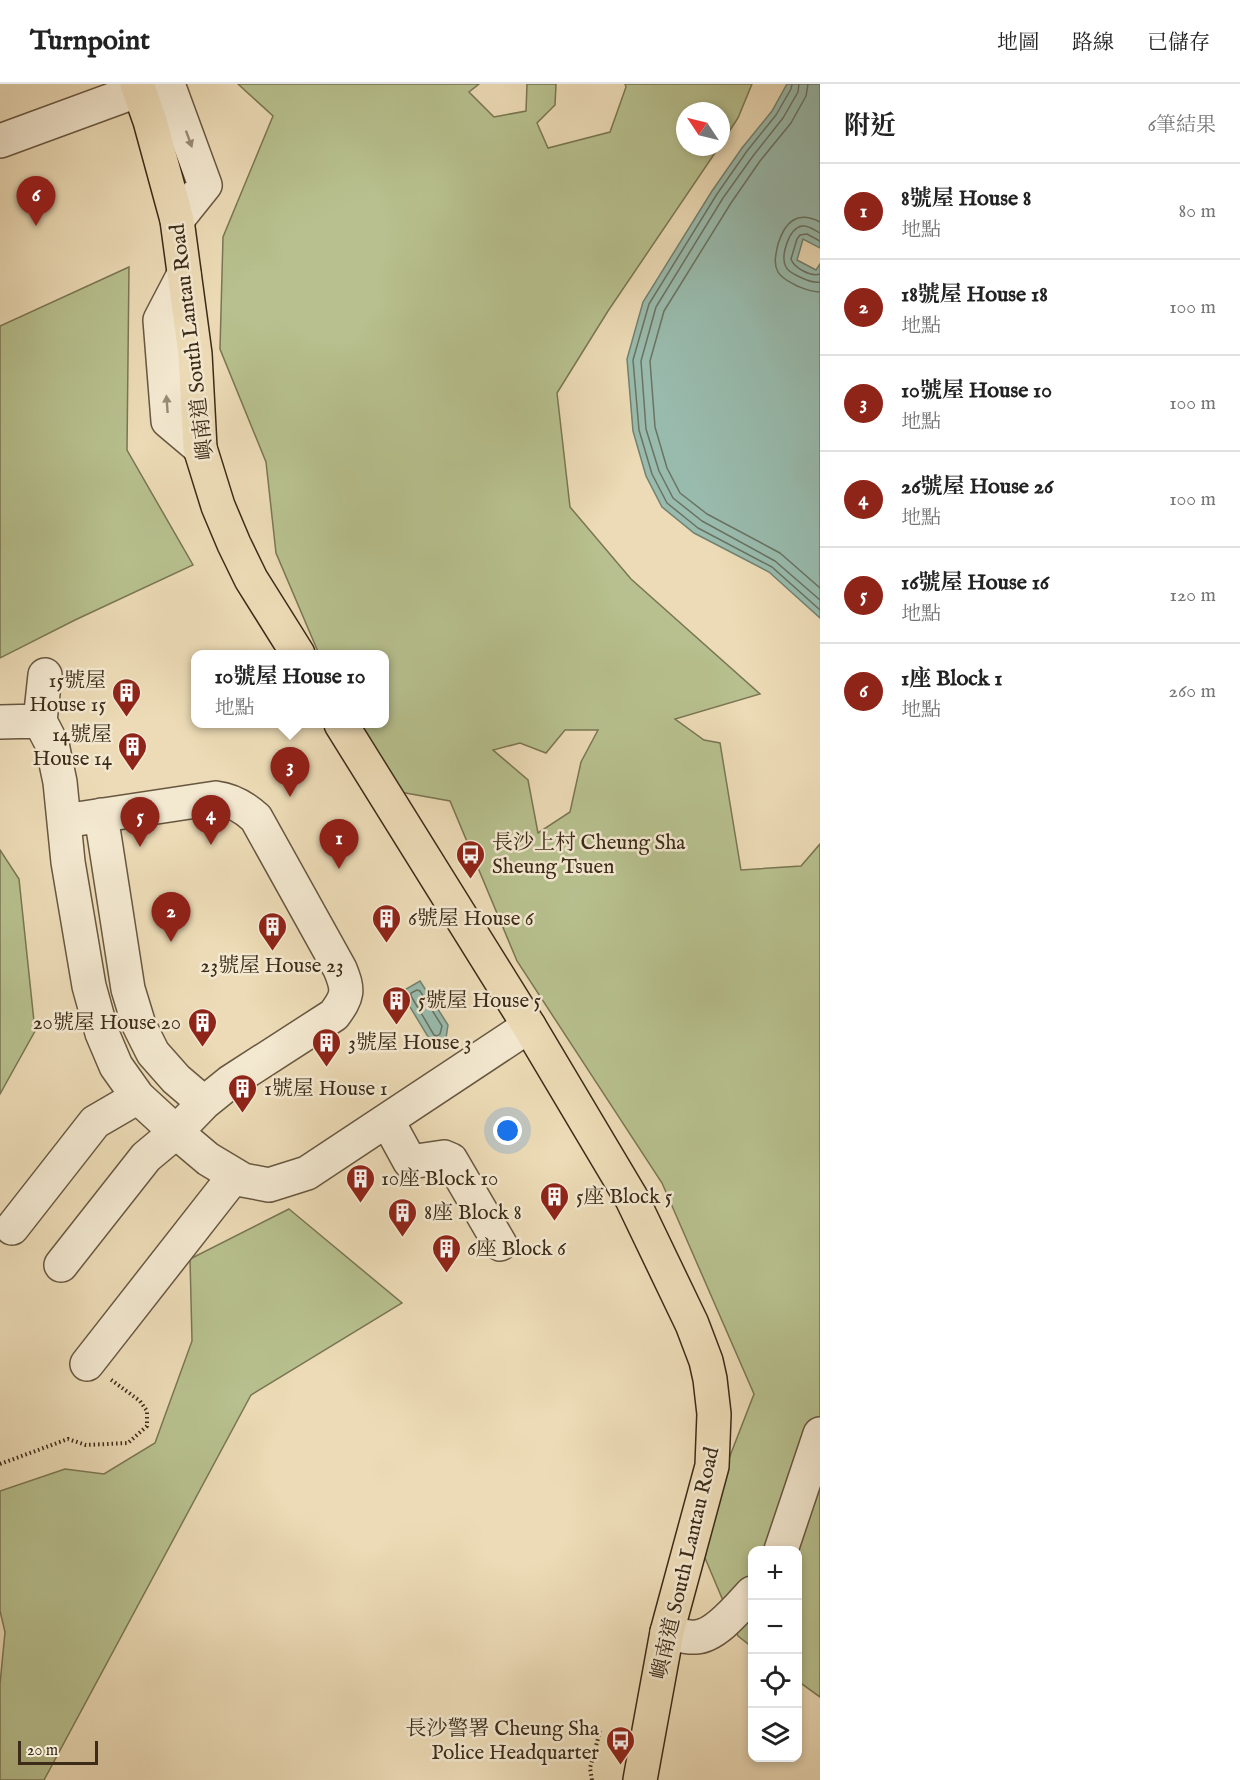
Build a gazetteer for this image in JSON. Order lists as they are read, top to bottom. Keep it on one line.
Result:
{"streets":{"main road":["嶼南道 South Lantau Road"]},"places":{"building":["15號屋 House 15","14號屋 House 14","6號屋 House 6","23號屋 House 23","5號屋 House 5","20號屋 House 20","3號屋 House 3","1號屋 House 1","10座 Block 10","5座 Block 5","8座 Block 8","6座 Block 6"],"bus stop":["長沙上村 Cheung Sha Sheung Tsuen","長沙警署 Cheung Sha Police Headquarter"]},"scale_bar":"20 m","north":"top left","page":{"header":"Turnpoint","nav":["地圖","路線","已儲存"],"heading":["附近","6筆結果"],"list":[{"mark":"1","name":"8號屋 House 8","note":"地點","value":"80 m"},{"mark":"2","name":"18號屋 House 18","note":"地點","value":"100 m"},{"mark":"3","name":"10號屋 House 10","note":"地點","value":"100 m"},{"mark":"4","name":"26號屋 House 26","note":"地點","value":"100 m"},{"mark":"5","name":"16號屋 House 16","note":"地點","value":"120 m"},{"mark":"6","name":"1座 Block 1","note":"地點","value":"260 m"}],"pins":["6","3","4","5","1","2"],"popup":["10號屋 House 10","地點"],"map_buttons":["+","−"],"scale":"20 m"}}
